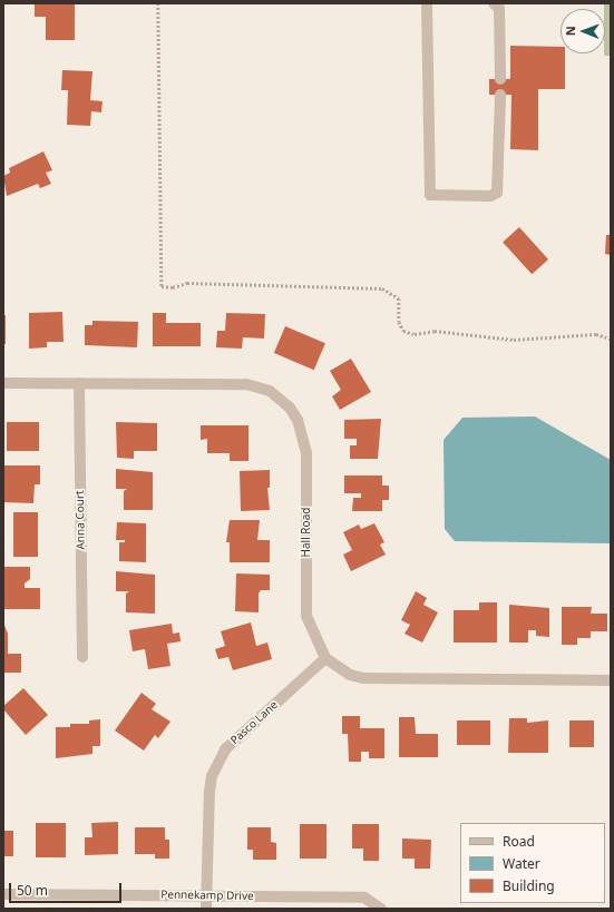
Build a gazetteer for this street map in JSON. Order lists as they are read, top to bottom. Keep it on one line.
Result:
{"streets":{"street":["Anna Court","Hall Road","Pasco Lane","Pennekamp Drive"]},"crossings":[["Anna Court","Hall Road"],["Hall Road","Pasco Lane"],["Pasco Lane","Pennekamp Drive"]],"legend":["Road","Water","Building"],"scale_bar":"50 m","north":"left"}
